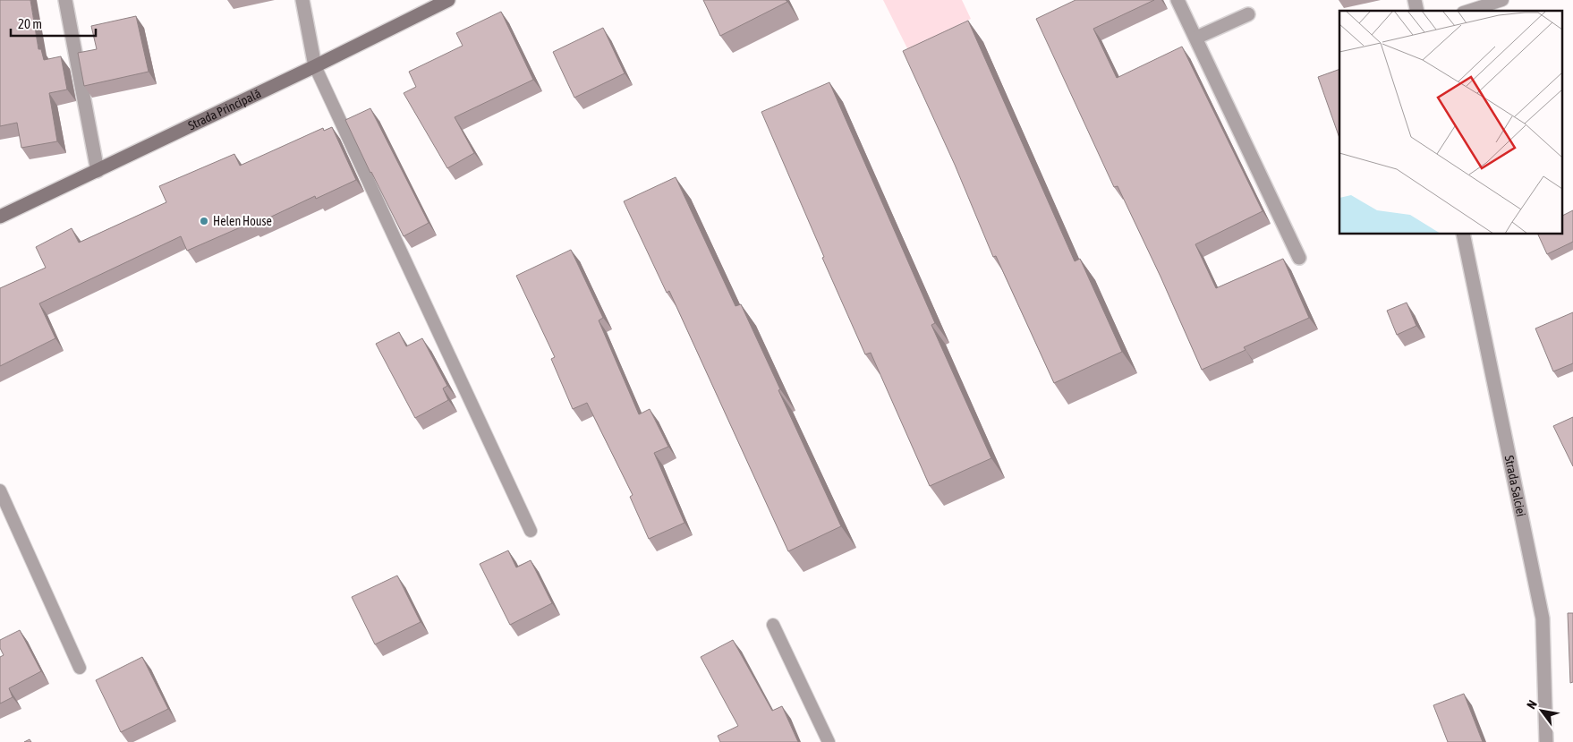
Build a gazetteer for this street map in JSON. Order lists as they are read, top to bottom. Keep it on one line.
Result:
{"streets":{"street":["Strada Principală","Strada Salciei"]},"places":["Helen House"],"scale_bar":"20 m","north":"top left"}
